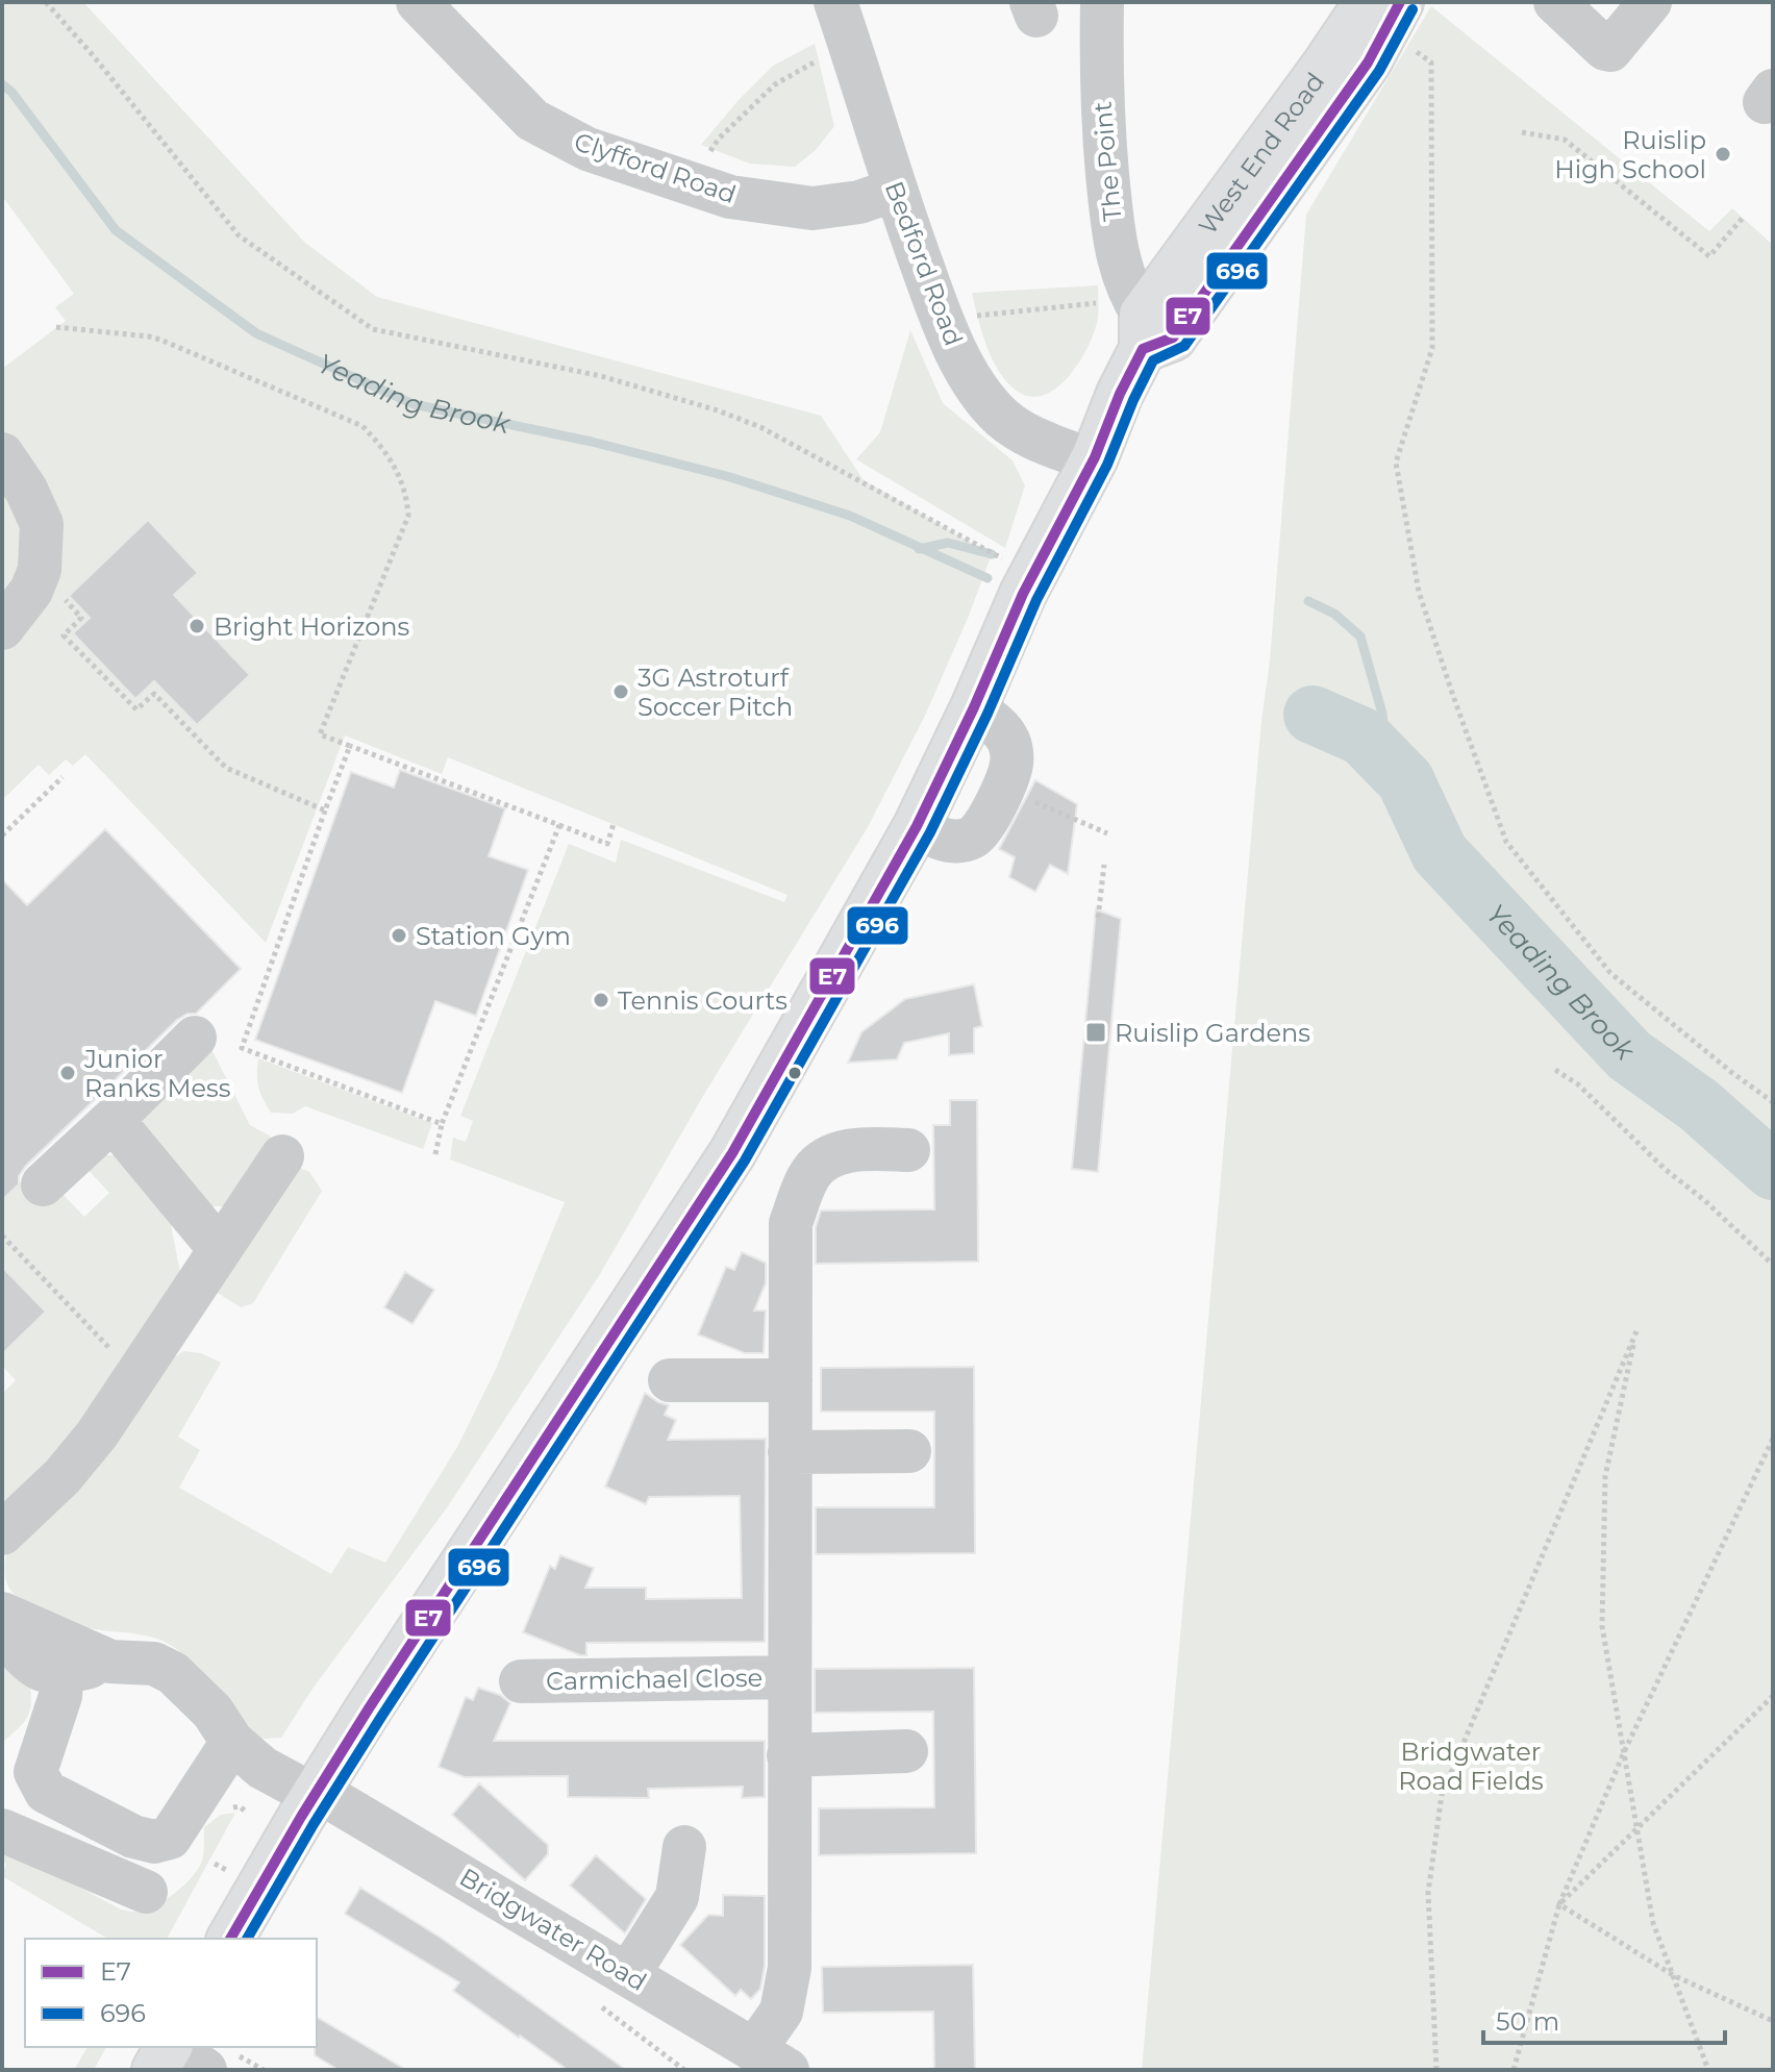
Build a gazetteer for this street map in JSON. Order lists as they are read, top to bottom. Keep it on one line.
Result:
{"streets":{"main road":["West End Road"],"street":["The Point","Clyfford Road","Bedford Road","Carmichael Close","Bridgwater Road"]},"crossings":[["West End Road","The Point"],["West End Road","Bedford Road"],["West End Road","Bridgwater Road"],["Clyfford Road","Bedford Road"],["Carmichael Close","Bridgwater Road"]],"water":["Yeading Brook"],"parks":["Bridgwater Road Fields"],"places":{"other":["Ruislip High School","Bright Horizons","3G Astroturf Soccer Pitch","Station Gym","Tennis Courts","Junior Ranks Mess"],"transit":["Ruislip Gardens"]},"lines":["transit line E7","transit line 696"],"legend":["E7","696"],"scale_bar":"50 m"}
